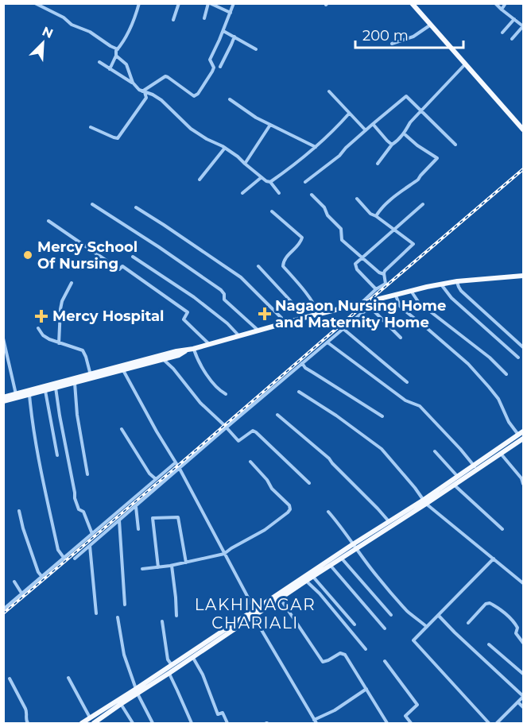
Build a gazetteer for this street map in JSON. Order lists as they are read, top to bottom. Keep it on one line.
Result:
{"districts":["LAKHINAGAR CHARIALI"],"places":{"other":["Mercy School Of Nursing"],"health":["Nagaon Nursing Home and Maternity Home","Mercy Hospital"]},"scale_bar":"200 m","north":"top right"}
